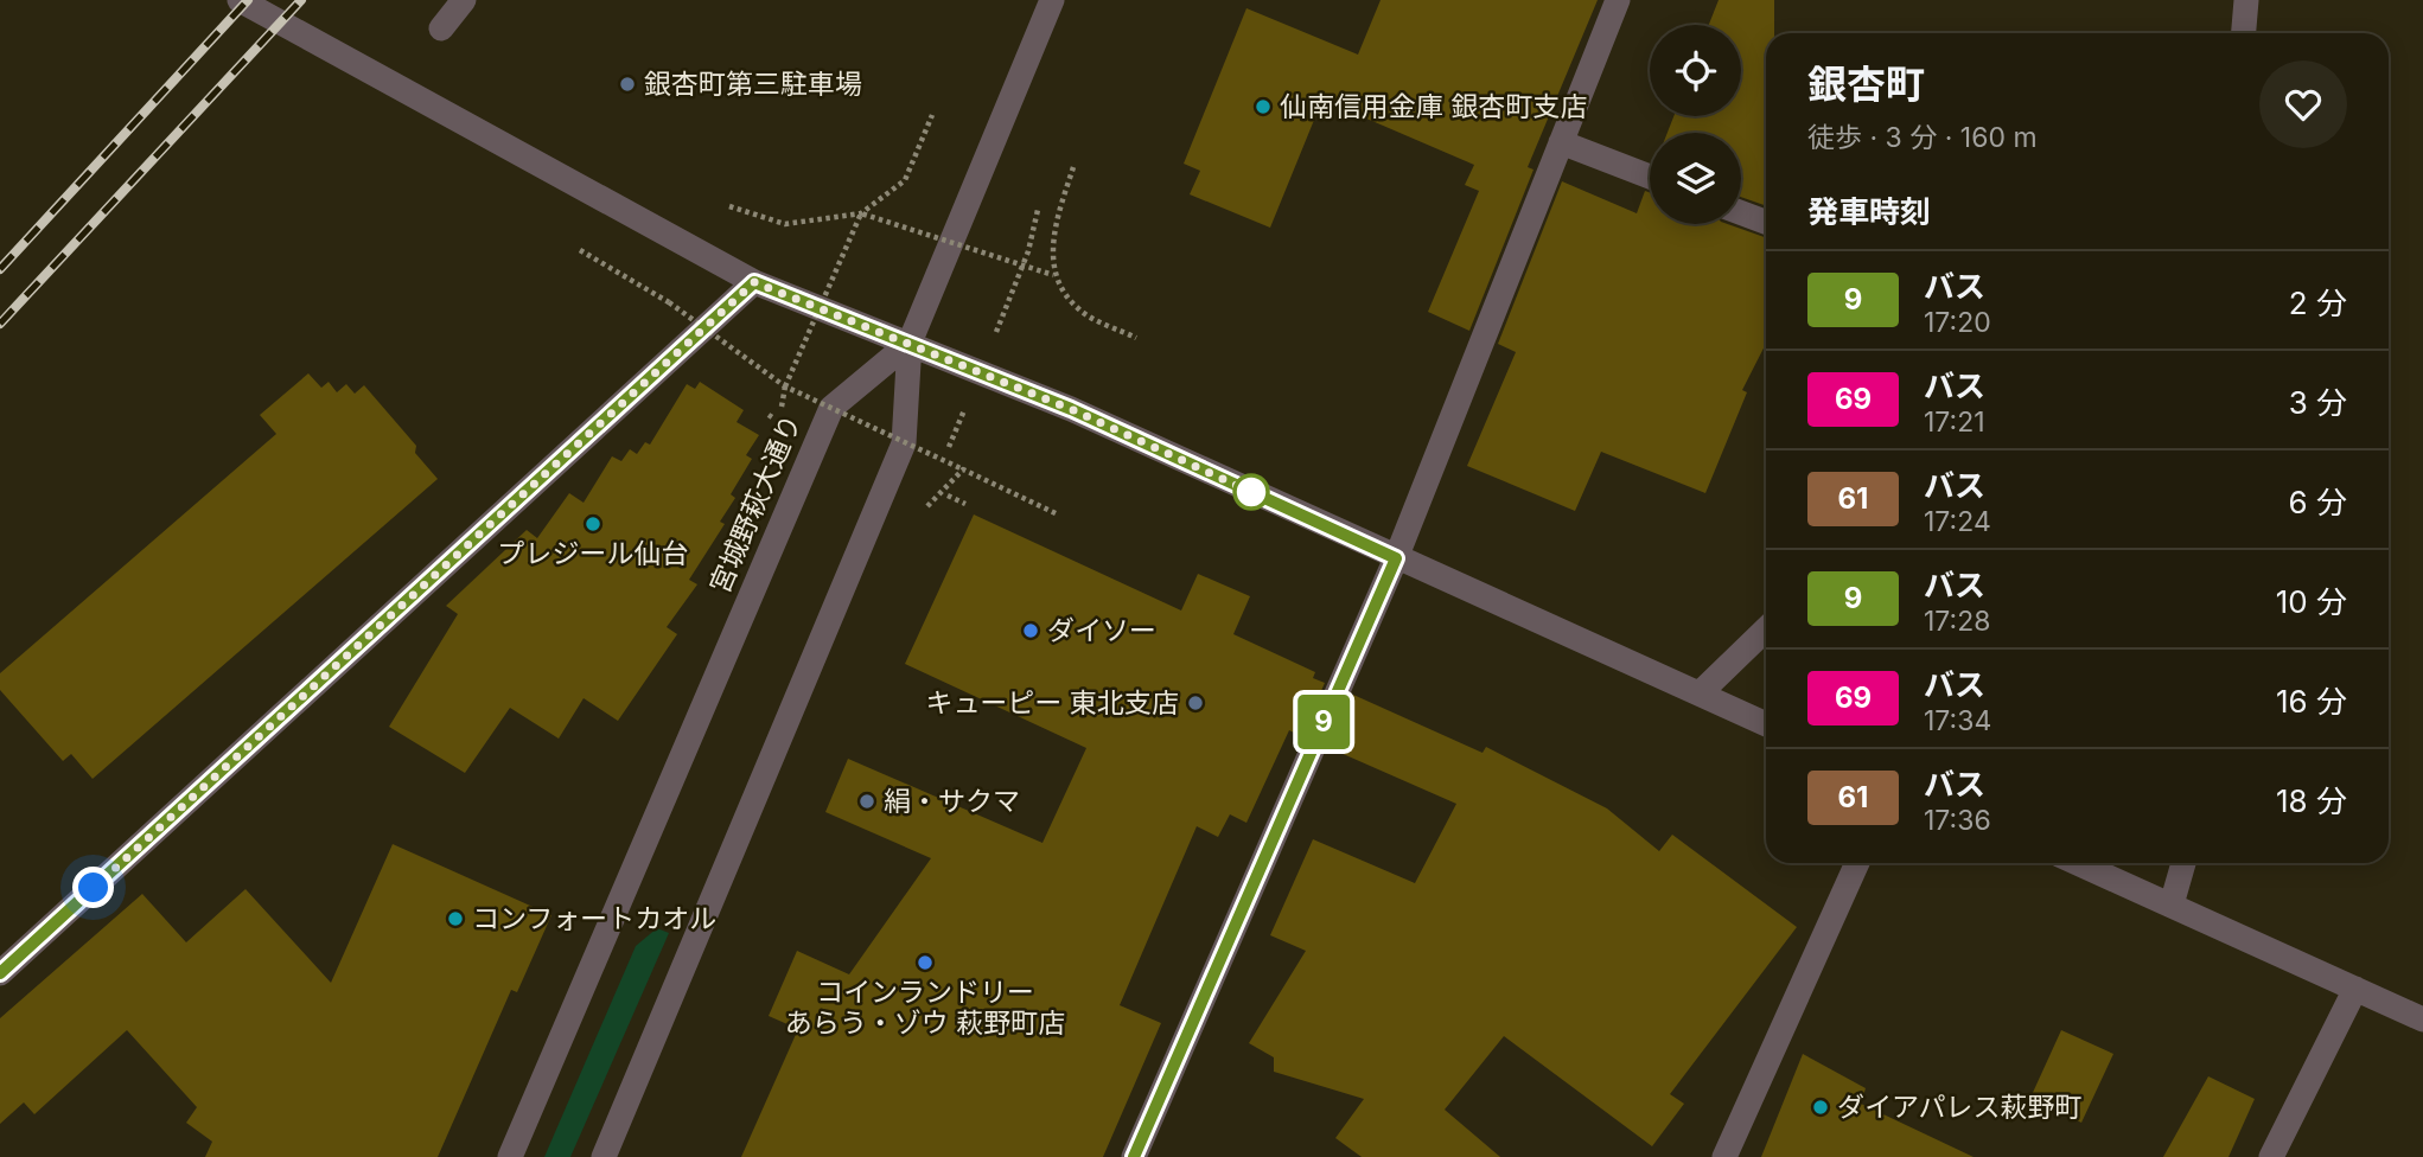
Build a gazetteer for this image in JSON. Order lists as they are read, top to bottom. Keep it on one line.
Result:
{"streets":{"street":["宮城野萩大通り"]},"places":["銀杏町第三駐車場","仙南信用金庫 銀杏町支店","プレジール仙台","ダイソー","キューピー 東北支店","絹・サクマ","コンフォートカオル","コインランドリー あらう・ゾウ 萩野町店","ダイアパレス萩野町"],"lines":["bus line 9"],"page":{"on_map":"9","heading":[["銀杏町","徒歩 · 3 分 · 160 m"],"発車時刻"],"list":[{"mark":"9","name":"バス","note":"17:20","value":"2 分"},{"mark":"69","name":"バス","note":"17:21","value":"3 分"},{"mark":"61","name":"バス","note":"17:24","value":"6 分"},{"mark":"9","name":"バス","note":"17:28","value":"10 分"},{"mark":"69","name":"バス","note":"17:34","value":"16 分"},{"mark":"61","name":"バス","note":"17:36","value":"18 分"}]}}
